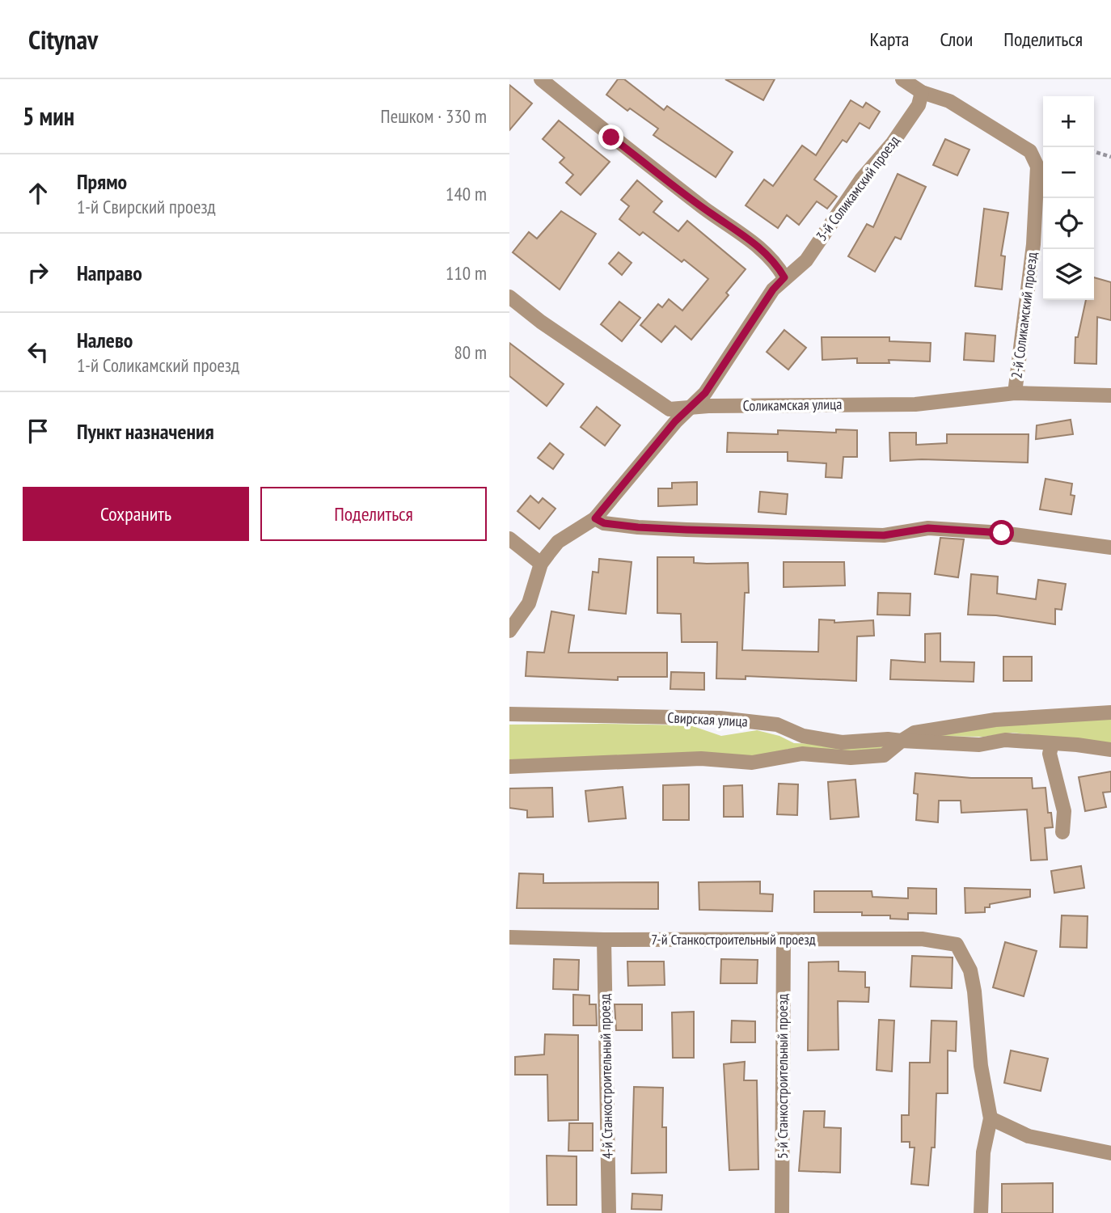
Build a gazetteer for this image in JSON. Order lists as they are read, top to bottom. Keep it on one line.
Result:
{"streets":{"street":["3-й Соликамский проезд","2-й Соликамский проезд","Соликамская улица","Свирская улица","7-й Станкостроительный проезд","4-й Станкостроительный проезд","5-й Станкостроительный проезд"]},"crossings":[["3-й Соликамский проезд","2-й Соликамский проезд"],["3-й Соликамский проезд","Соликамская улица"],["2-й Соликамский проезд","Соликамская улица"],["7-й Станкостроительный проезд","4-й Станкостроительный проезд"],["7-й Станкостроительный проезд","5-й Станкостроительный проезд"]],"page":{"header":"Citynav","nav":["Карта","Слои","Поделиться"],"heading":["5 мин","Пешком · 330 m"],"map_buttons":["+","−"],"list":[["Прямо","1-й Свирский проезд","140 m"],["Направо","110 m"],["Налево","1-й Соликамский проезд","80 m"],"Пункт назначения"],"buttons":["Сохранить","Поделиться"]}}
